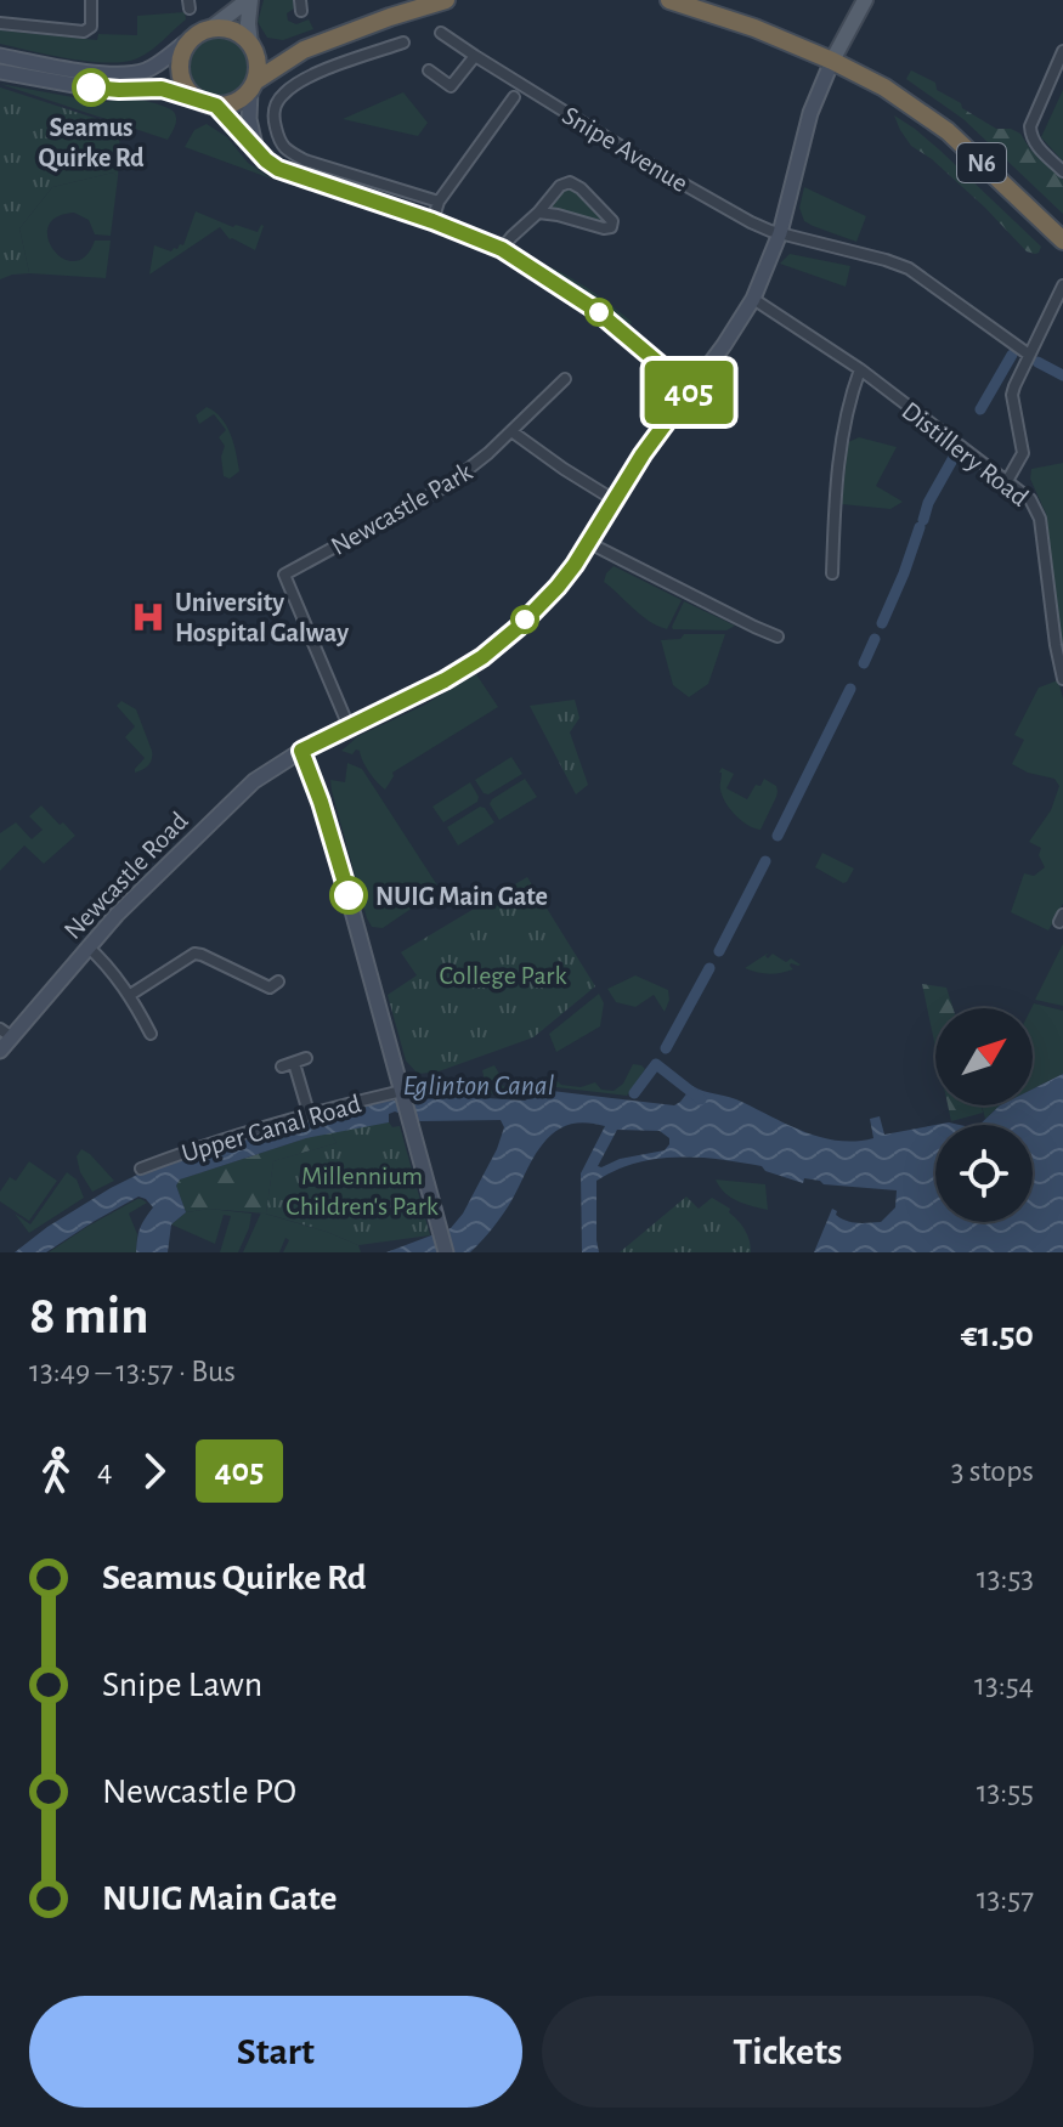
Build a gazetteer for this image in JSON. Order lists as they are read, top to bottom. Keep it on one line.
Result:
{"streets":{"highway":["N6"],"main road":["Newcastle Road"],"street":["Snipe Avenue","Distillery Road","Newcastle Park","Upper Canal Road"]},"crossings":[["Snipe Avenue","Newcastle Road"],["N6","Newcastle Road"],["Distillery Road","Newcastle Road"],["Newcastle Park","Newcastle Road"]],"water":["Eglinton Canal"],"parks":["College Park","Millennium Children's Park"],"places":{"other":["Seamus Quirke Rd","NUIG Main Gate"],"hospital":["University Hospital Galway"]},"lines":["bus line 405"],"north":"top right","page":{"on_map":"405","heading":["8 min","13:49 – 13:57 · Bus","€1.50"],"legs":["4","405","3 stops"],"list":[{"name":"Seamus Quirke Rd","value":"13:53"},{"name":"Snipe Lawn","value":"13:54"},{"name":"Newcastle PO","value":"13:55"},{"name":"NUIG Main Gate","value":"13:57"}],"buttons":["Start","Tickets"]}}
